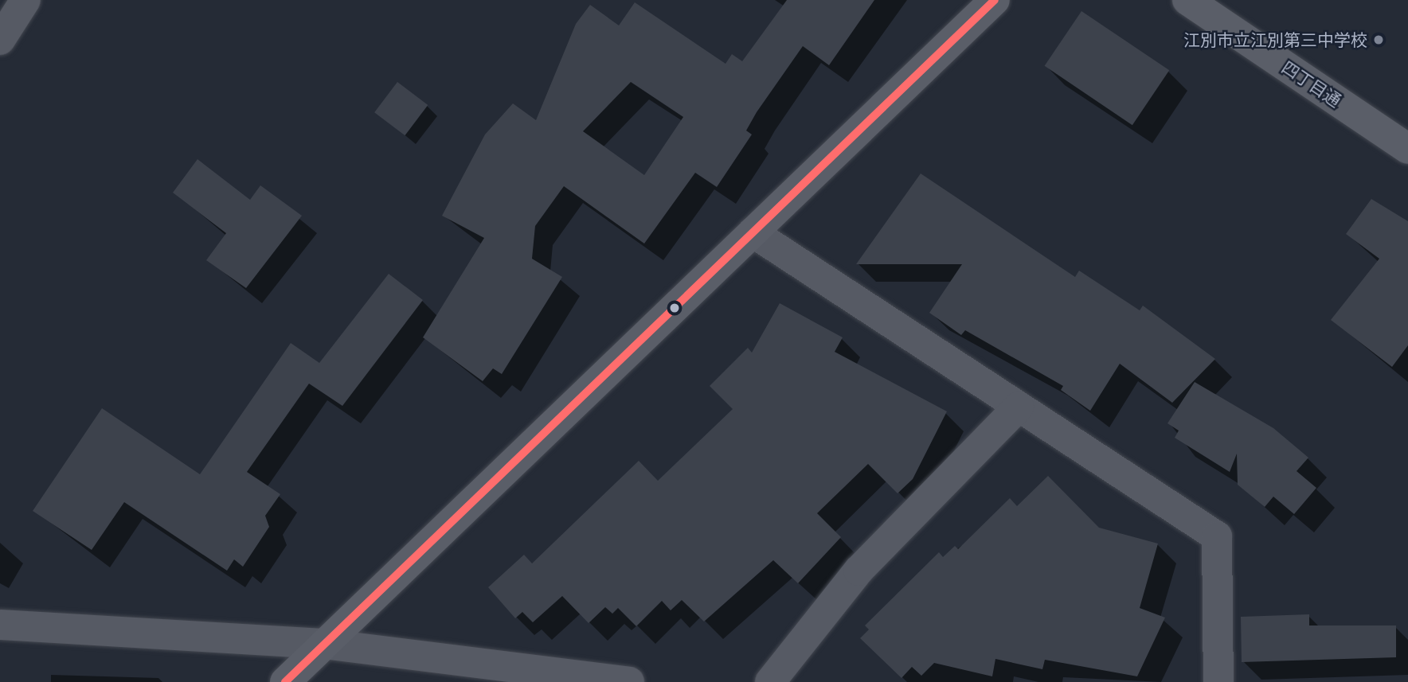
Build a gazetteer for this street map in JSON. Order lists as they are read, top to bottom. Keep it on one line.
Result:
{"streets":{"street":["四丁目通"]},"places":["江別市立江別第三中学校"]}
